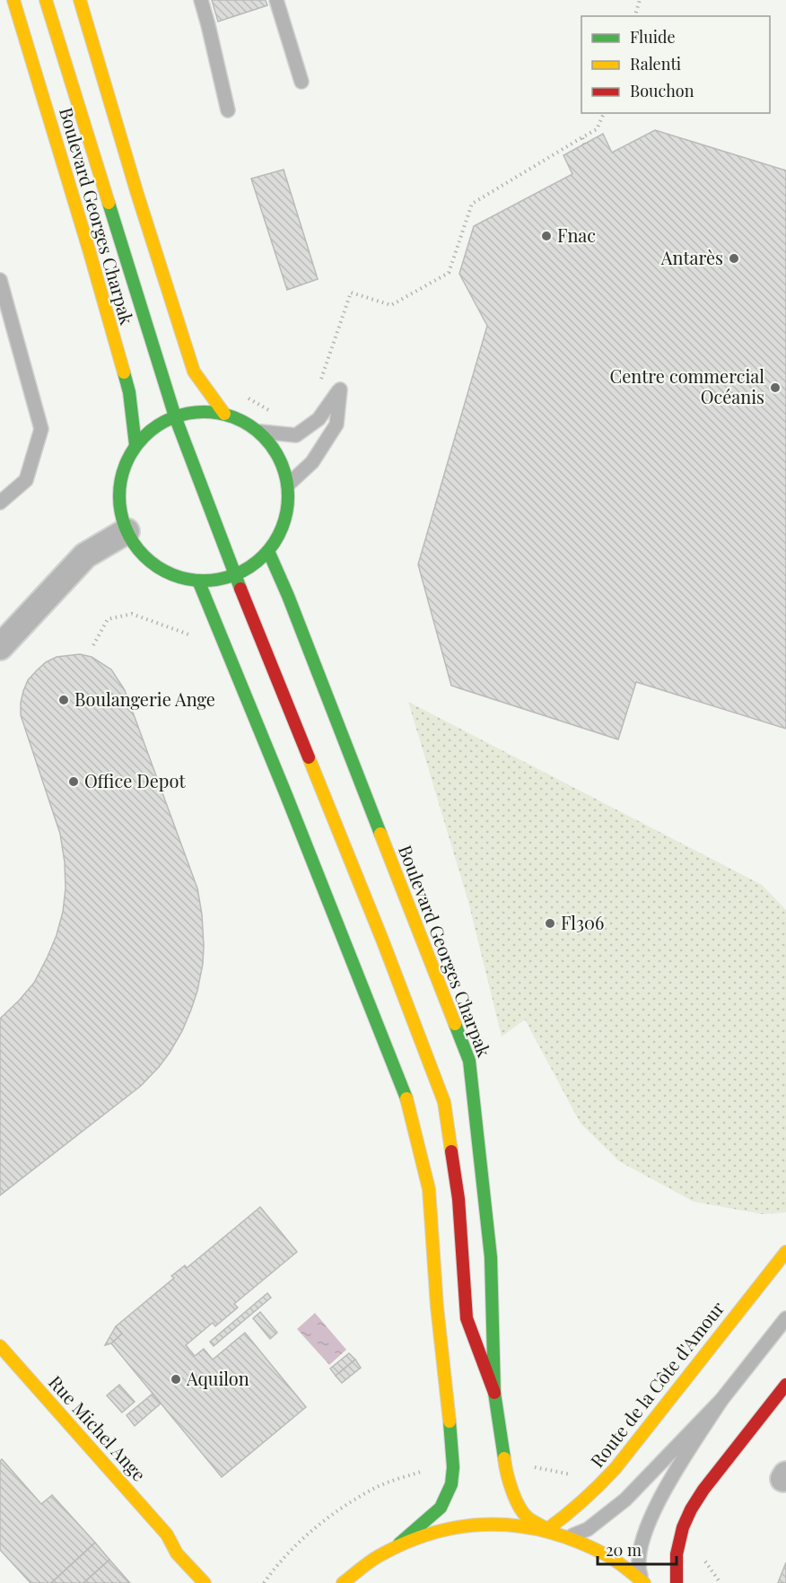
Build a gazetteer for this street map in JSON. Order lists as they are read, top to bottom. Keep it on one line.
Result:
{"streets":{"main road":["Boulevard Georges Charpak","Route de la Côte d'Amour","Rue Michel Ange"]},"crossings":[["Boulevard Georges Charpak","Route de la Côte d'Amour"]],"places":["Fnac","Antarès","Centre commercial Océanis","Boulangerie Ange","Office Depot","Fl306","Aquilon"],"legend":["Fluide","Ralenti","Bouchon"],"scale_bar":"20 m"}
